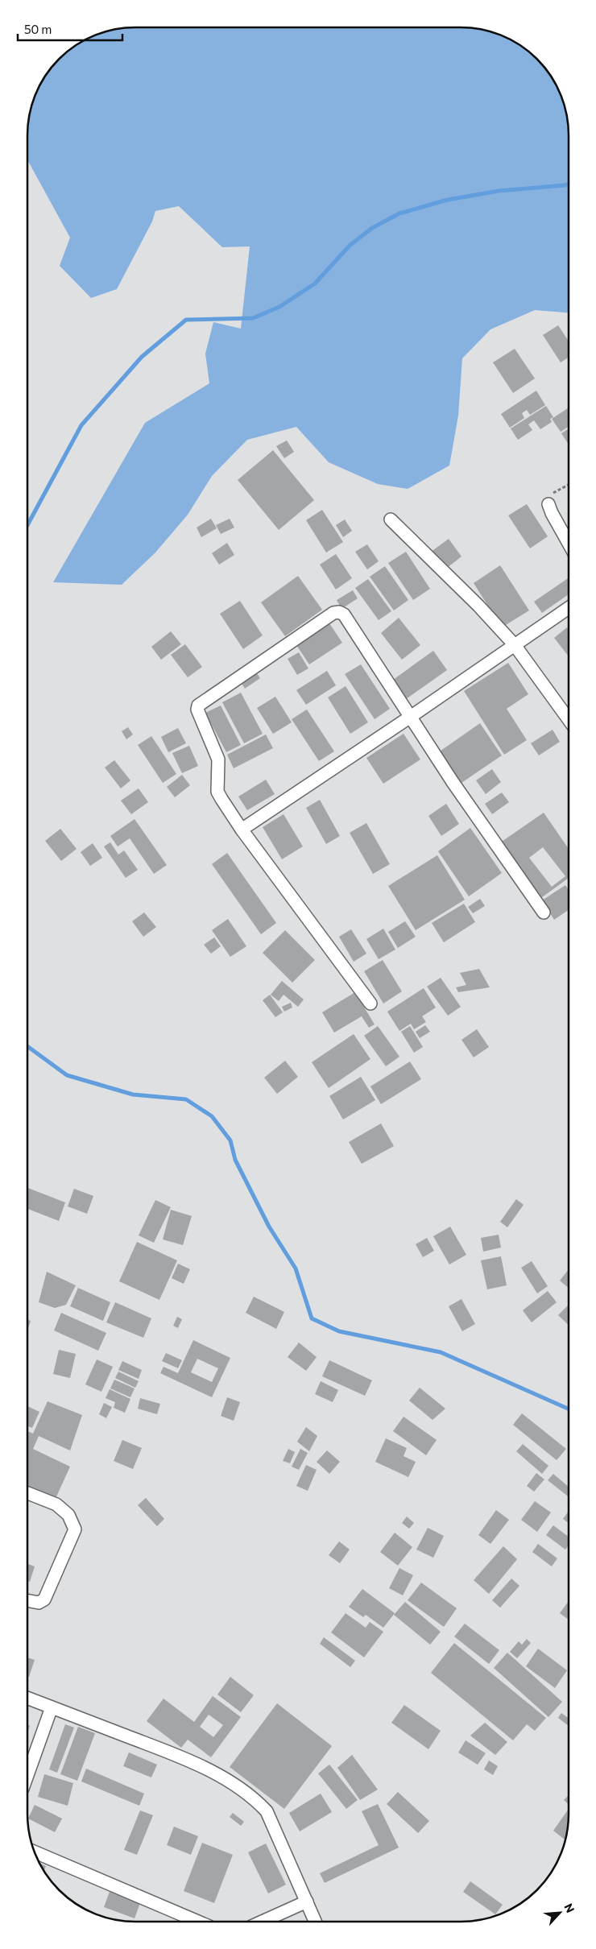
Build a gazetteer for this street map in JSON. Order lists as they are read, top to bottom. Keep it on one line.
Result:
{"scale_bar":"50 m","north":"top right"}
